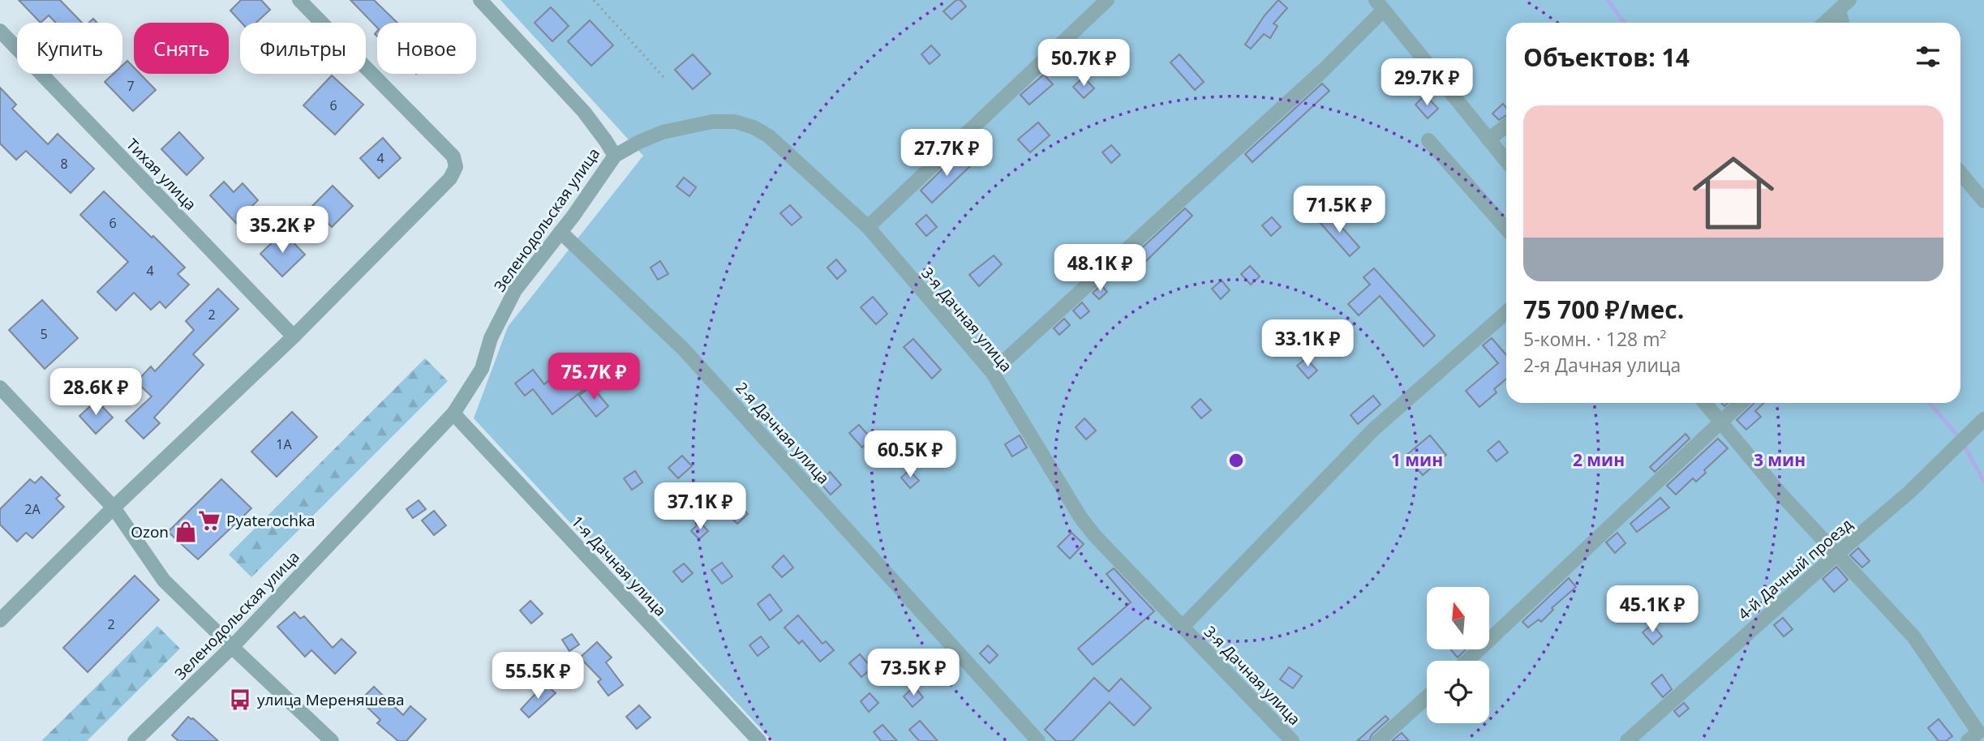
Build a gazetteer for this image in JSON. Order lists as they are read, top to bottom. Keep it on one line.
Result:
{"streets":{"street":["Тихая улица","Зеленодольская улица","3-я Дачная улица","2-я Дачная улица","1-я Дачная улица","4-й Дачный проезд"]},"crossings":[["Зеленодольская улица","3-я Дачная улица"],["Зеленодольская улица","2-я Дачная улица"],["Зеленодольская улица","1-я Дачная улица"]],"places":{"supermarket":["Pyaterochka"],"shop":["Ozon"],"bus stop":["улица Мереняшева"]},"house_numbers":["7","6","4","8","6","4","2","5","1А","2А","2"],"north":"top","page":{"chip":["Купить","Снять","Фильтры","Новое"],"heading":"Объектов: 14","price":["50.7K ₽","29.7K ₽","27.7K ₽","71.5K ₽","35.2K ₽","48.1K ₽","33.1K ₽","75.7K ₽","28.6K ₽","60.5K ₽","37.1K ₽","45.1K ₽","73.5K ₽","55.5K ₽"],"list":[{"name":"75 700 ₽/мес.","note":"5-комн. · 128 m² · 2-я Дачная улица"}]},"rings":["1 мин","2 мин","3 мин"]}
